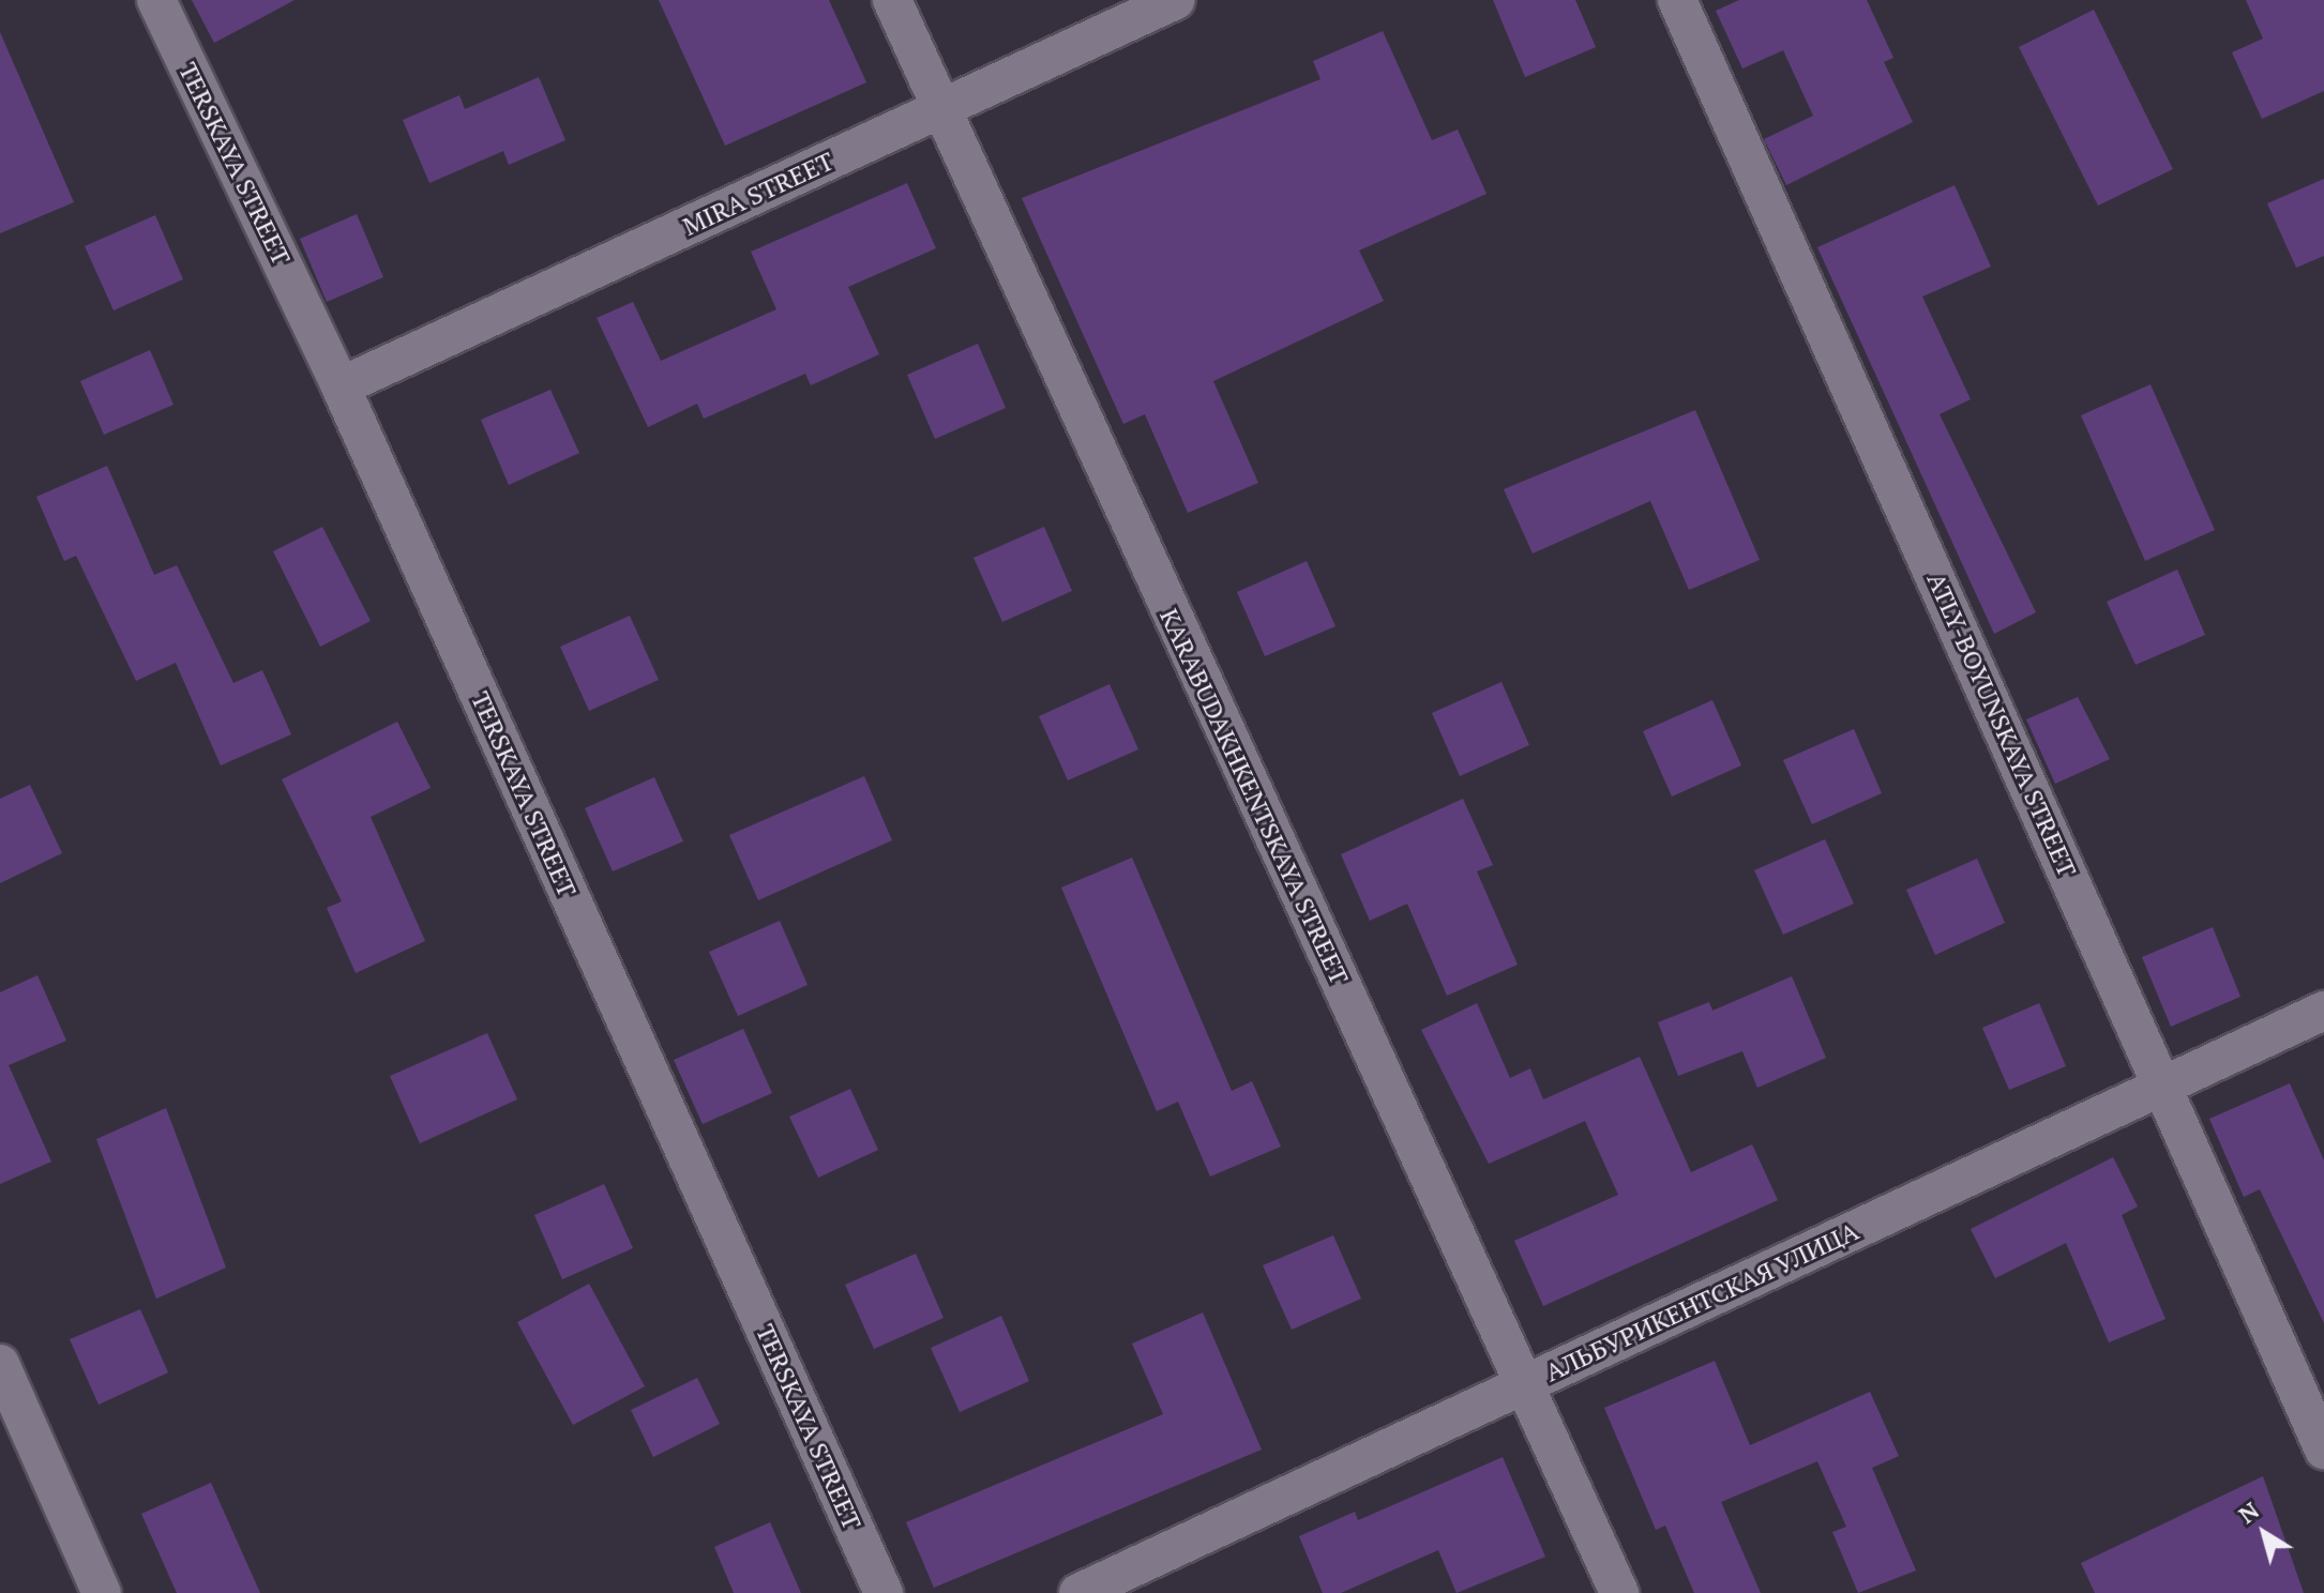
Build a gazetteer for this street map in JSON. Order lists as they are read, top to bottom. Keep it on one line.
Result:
{"streets":{"street":["TERSKAYA STREET","MIRA STREET","ATLY-BOYUNSKAYA STREET","KARABUDAKHKENTSKAYA STREET","АЛЬБУРИКЕНТСКАЯ УЛИЦА"]},"crossings":[["TERSKAYA STREET","MIRA STREET"],["MIRA STREET","KARABUDAKHKENTSKAYA STREET"],["ATLY-BOYUNSKAYA STREET","АЛЬБУРИКЕНТСКАЯ УЛИЦА"],["KARABUDAKHKENTSKAYA STREET","АЛЬБУРИКЕНТСКАЯ УЛИЦА"]],"north":"top left"}
